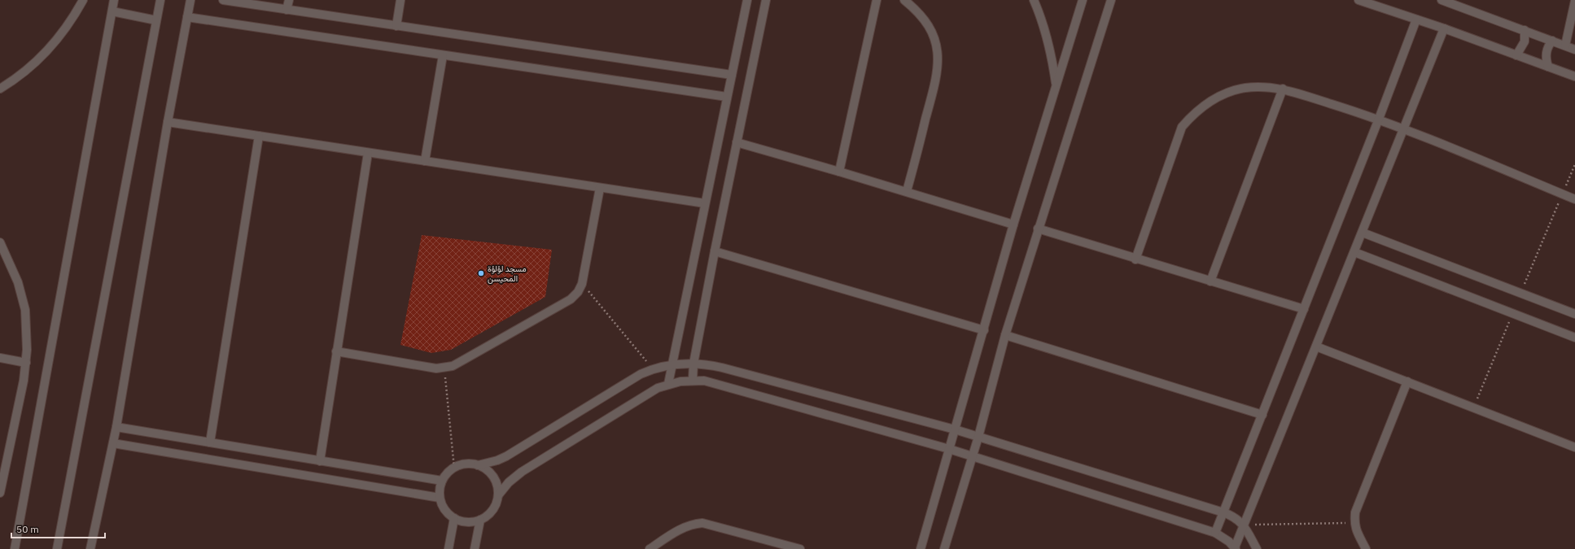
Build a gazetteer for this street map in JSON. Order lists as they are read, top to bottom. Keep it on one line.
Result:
{"places":["مسجد لؤلؤة المحيسن"],"scale_bar":"50 m"}
